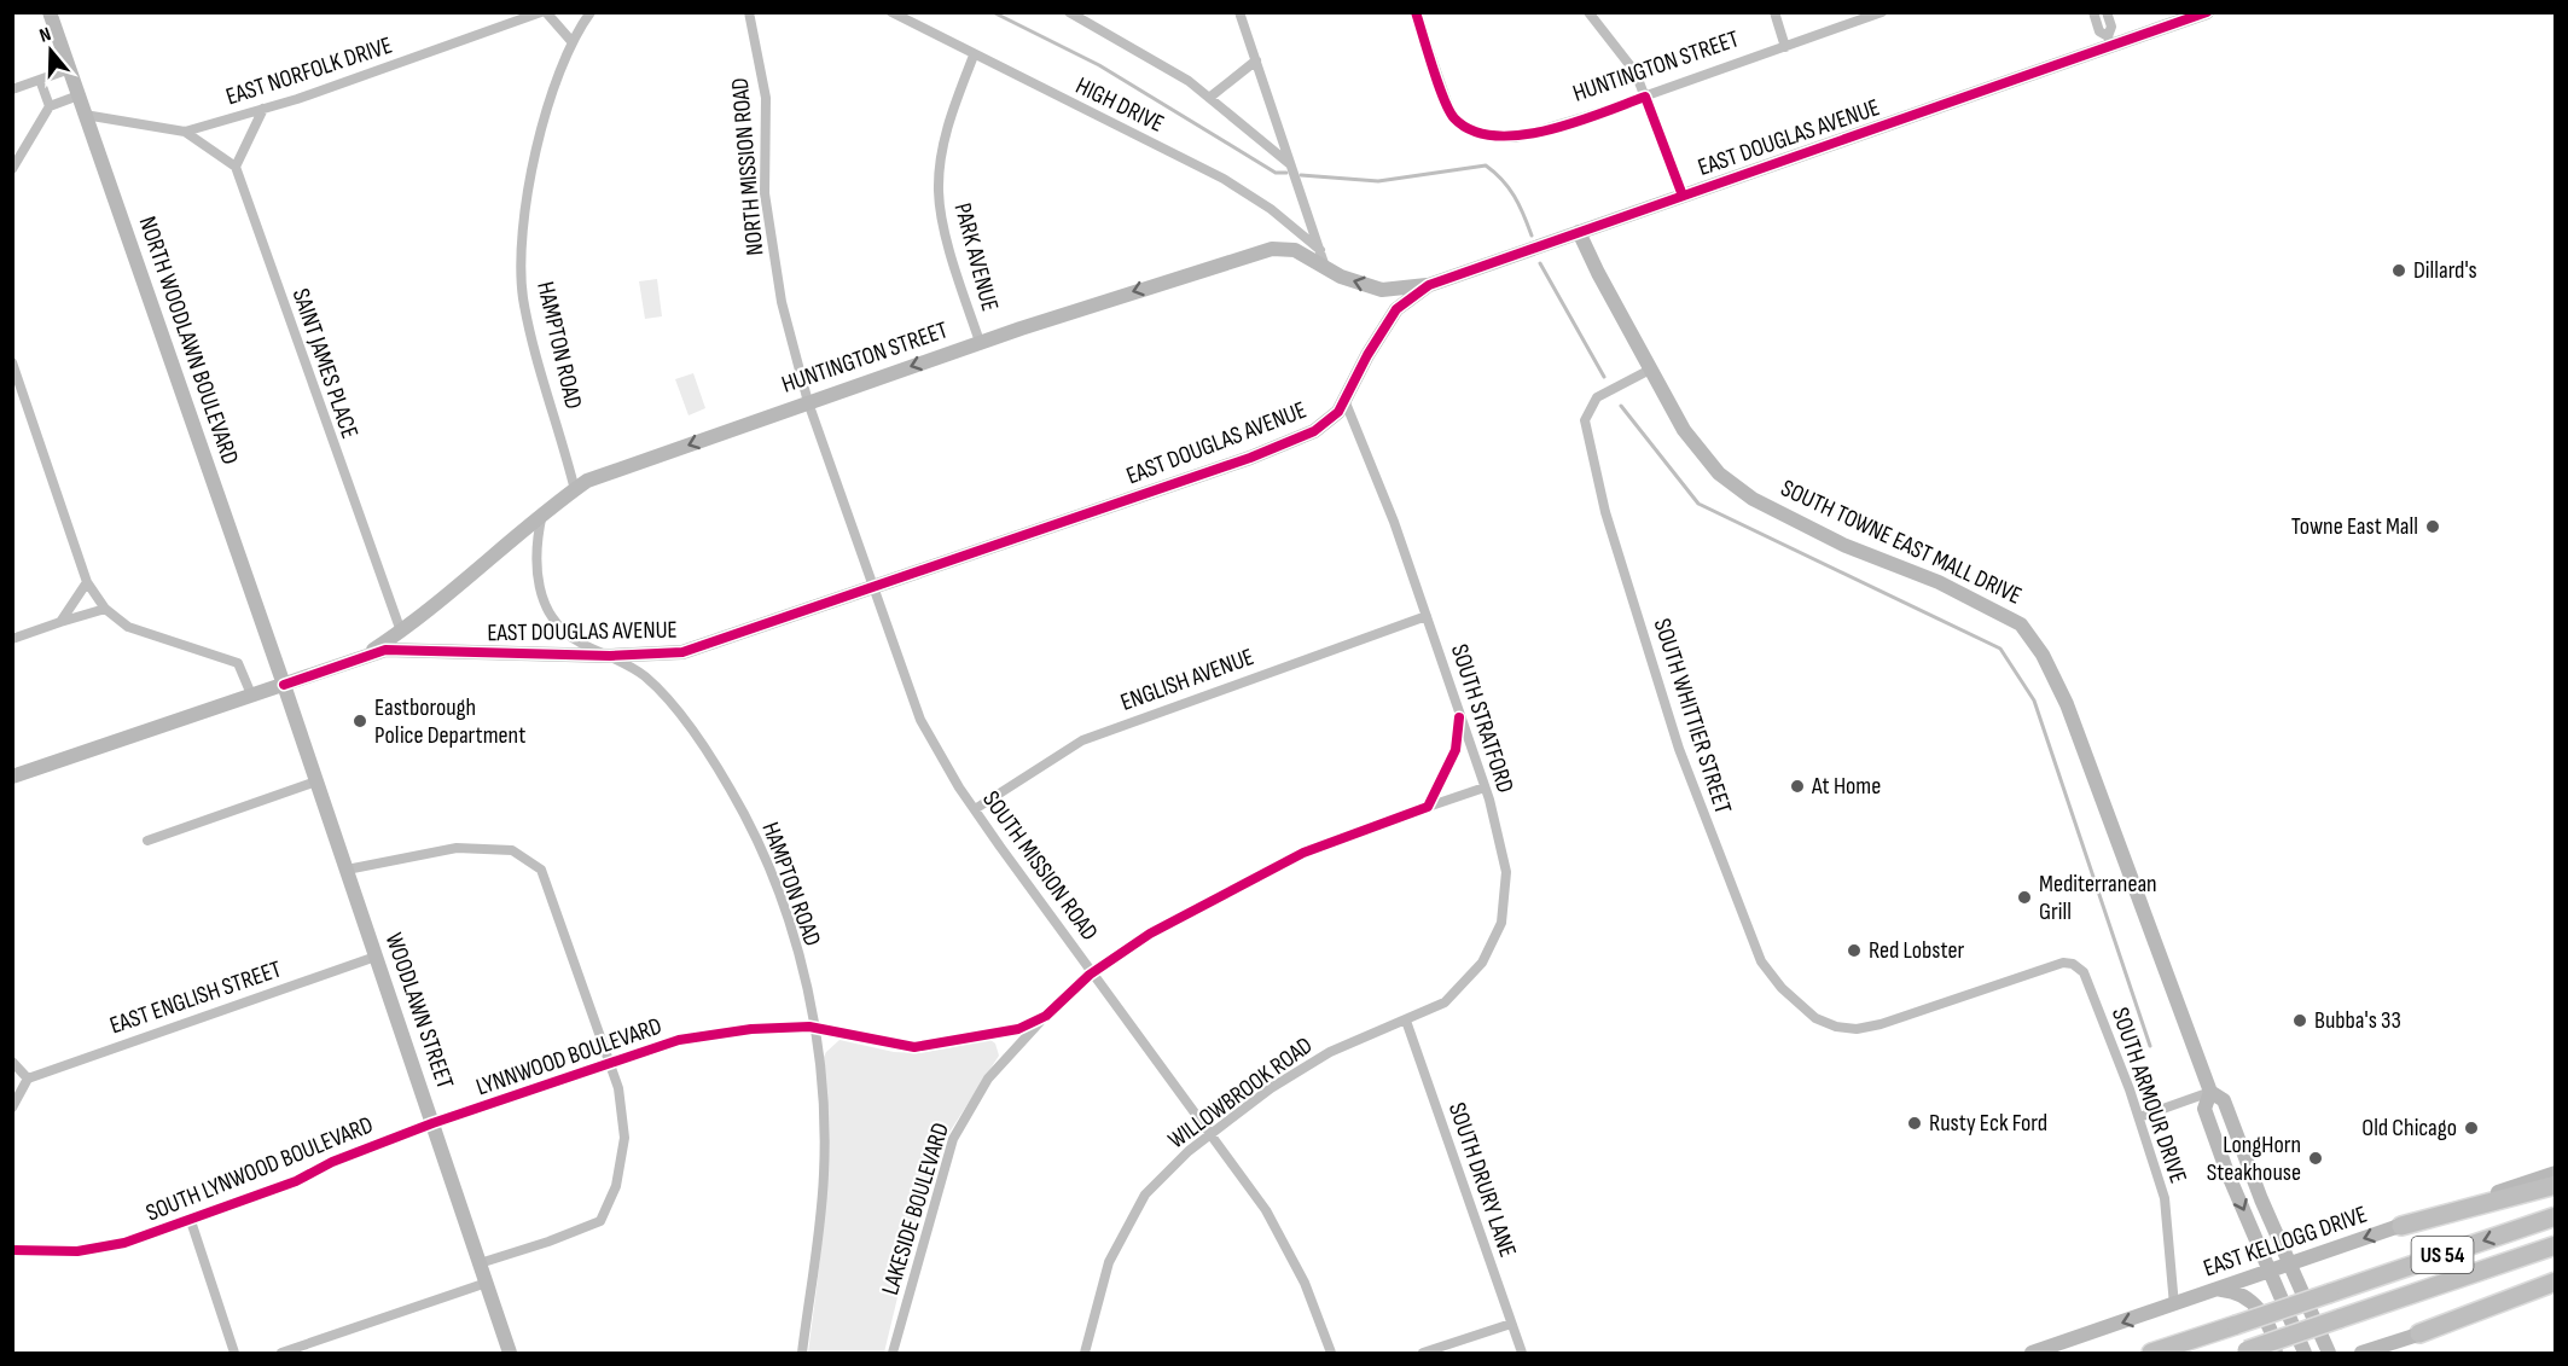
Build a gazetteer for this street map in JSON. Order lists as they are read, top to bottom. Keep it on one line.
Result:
{"streets":{"highway":["US 54"],"street":["HUNTINGTON STREET","EAST NORFOLK DRIVE","HIGH DRIVE","EAST DOUGLAS AVENUE","NORTH MISSION ROAD","PARK AVENUE","NORTH WOODLAWN BOULEVARD","HAMPTON ROAD","SAINT JAMES PLACE","SOUTH TOWNE EAST MALL DRIVE","ENGLISH AVENUE","SOUTH WHITTIER STREET","SOUTH STRATFORD","SOUTH MISSION ROAD","EAST ENGLISH STREET","WOODLAWN STREET","LYNNWOOD BOULEVARD","WILLOWBROOK ROAD","SOUTH ARMOUR DRIVE","SOUTH LYNWOOD BOULEVARD","SOUTH DRURY LANE","LAKESIDE BOULEVARD","EAST KELLOGG DRIVE"]},"crossings":[["HUNTINGTON STREET","EAST DOUGLAS AVENUE"],["HUNTINGTON STREET","NORTH MISSION ROAD"],["HUNTINGTON STREET","PARK AVENUE"],["HUNTINGTON STREET","HAMPTON ROAD"],["HUNTINGTON STREET","SAINT JAMES PLACE"],["HUNTINGTON STREET","SOUTH MISSION ROAD"],["EAST NORFOLK DRIVE","NORTH WOODLAWN BOULEVARD"],["HIGH DRIVE","PARK AVENUE"],["EAST DOUGLAS AVENUE","NORTH WOODLAWN BOULEVARD"],["EAST DOUGLAS AVENUE","HAMPTON ROAD"],["EAST DOUGLAS AVENUE","SOUTH TOWNE EAST MALL DRIVE"],["EAST DOUGLAS AVENUE","SOUTH STRATFORD"],["EAST DOUGLAS AVENUE","SOUTH MISSION ROAD"],["EAST DOUGLAS AVENUE","WOODLAWN STREET"],["NORTH MISSION ROAD","SOUTH MISSION ROAD"],["NORTH WOODLAWN BOULEVARD","WOODLAWN STREET"],["HAMPTON ROAD","LYNNWOOD BOULEVARD"],["SOUTH TOWNE EAST MALL DRIVE","SOUTH WHITTIER STREET"],["SOUTH TOWNE EAST MALL DRIVE","EAST KELLOGG DRIVE"],["ENGLISH AVENUE","SOUTH STRATFORD"],["ENGLISH AVENUE","SOUTH MISSION ROAD"],["SOUTH WHITTIER STREET","SOUTH ARMOUR DRIVE"],["SOUTH STRATFORD","LYNNWOOD BOULEVARD"],["SOUTH STRATFORD","WILLOWBROOK ROAD"],["SOUTH STRATFORD","SOUTH DRURY LANE"],["SOUTH MISSION ROAD","LYNNWOOD BOULEVARD"],["SOUTH MISSION ROAD","WILLOWBROOK ROAD"],["EAST ENGLISH STREET","WOODLAWN STREET"],["WOODLAWN STREET","LYNNWOOD BOULEVARD"],["WOODLAWN STREET","SOUTH LYNWOOD BOULEVARD"],["LYNNWOOD BOULEVARD","SOUTH LYNWOOD BOULEVARD"],["LYNNWOOD BOULEVARD","LAKESIDE BOULEVARD"],["WILLOWBROOK ROAD","SOUTH DRURY LANE"],["SOUTH ARMOUR DRIVE","EAST KELLOGG DRIVE"]],"one_way":["HUNTINGTON STREET","EAST KELLOGG DRIVE"],"places":["Dillard's","Towne East Mall","Eastborough Police Department","At Home","Mediterranean Grill","Red Lobster","Bubba's 33","Rusty Eck Ford","Old Chicago","LongHorn Steakhouse"],"north":"top"}
